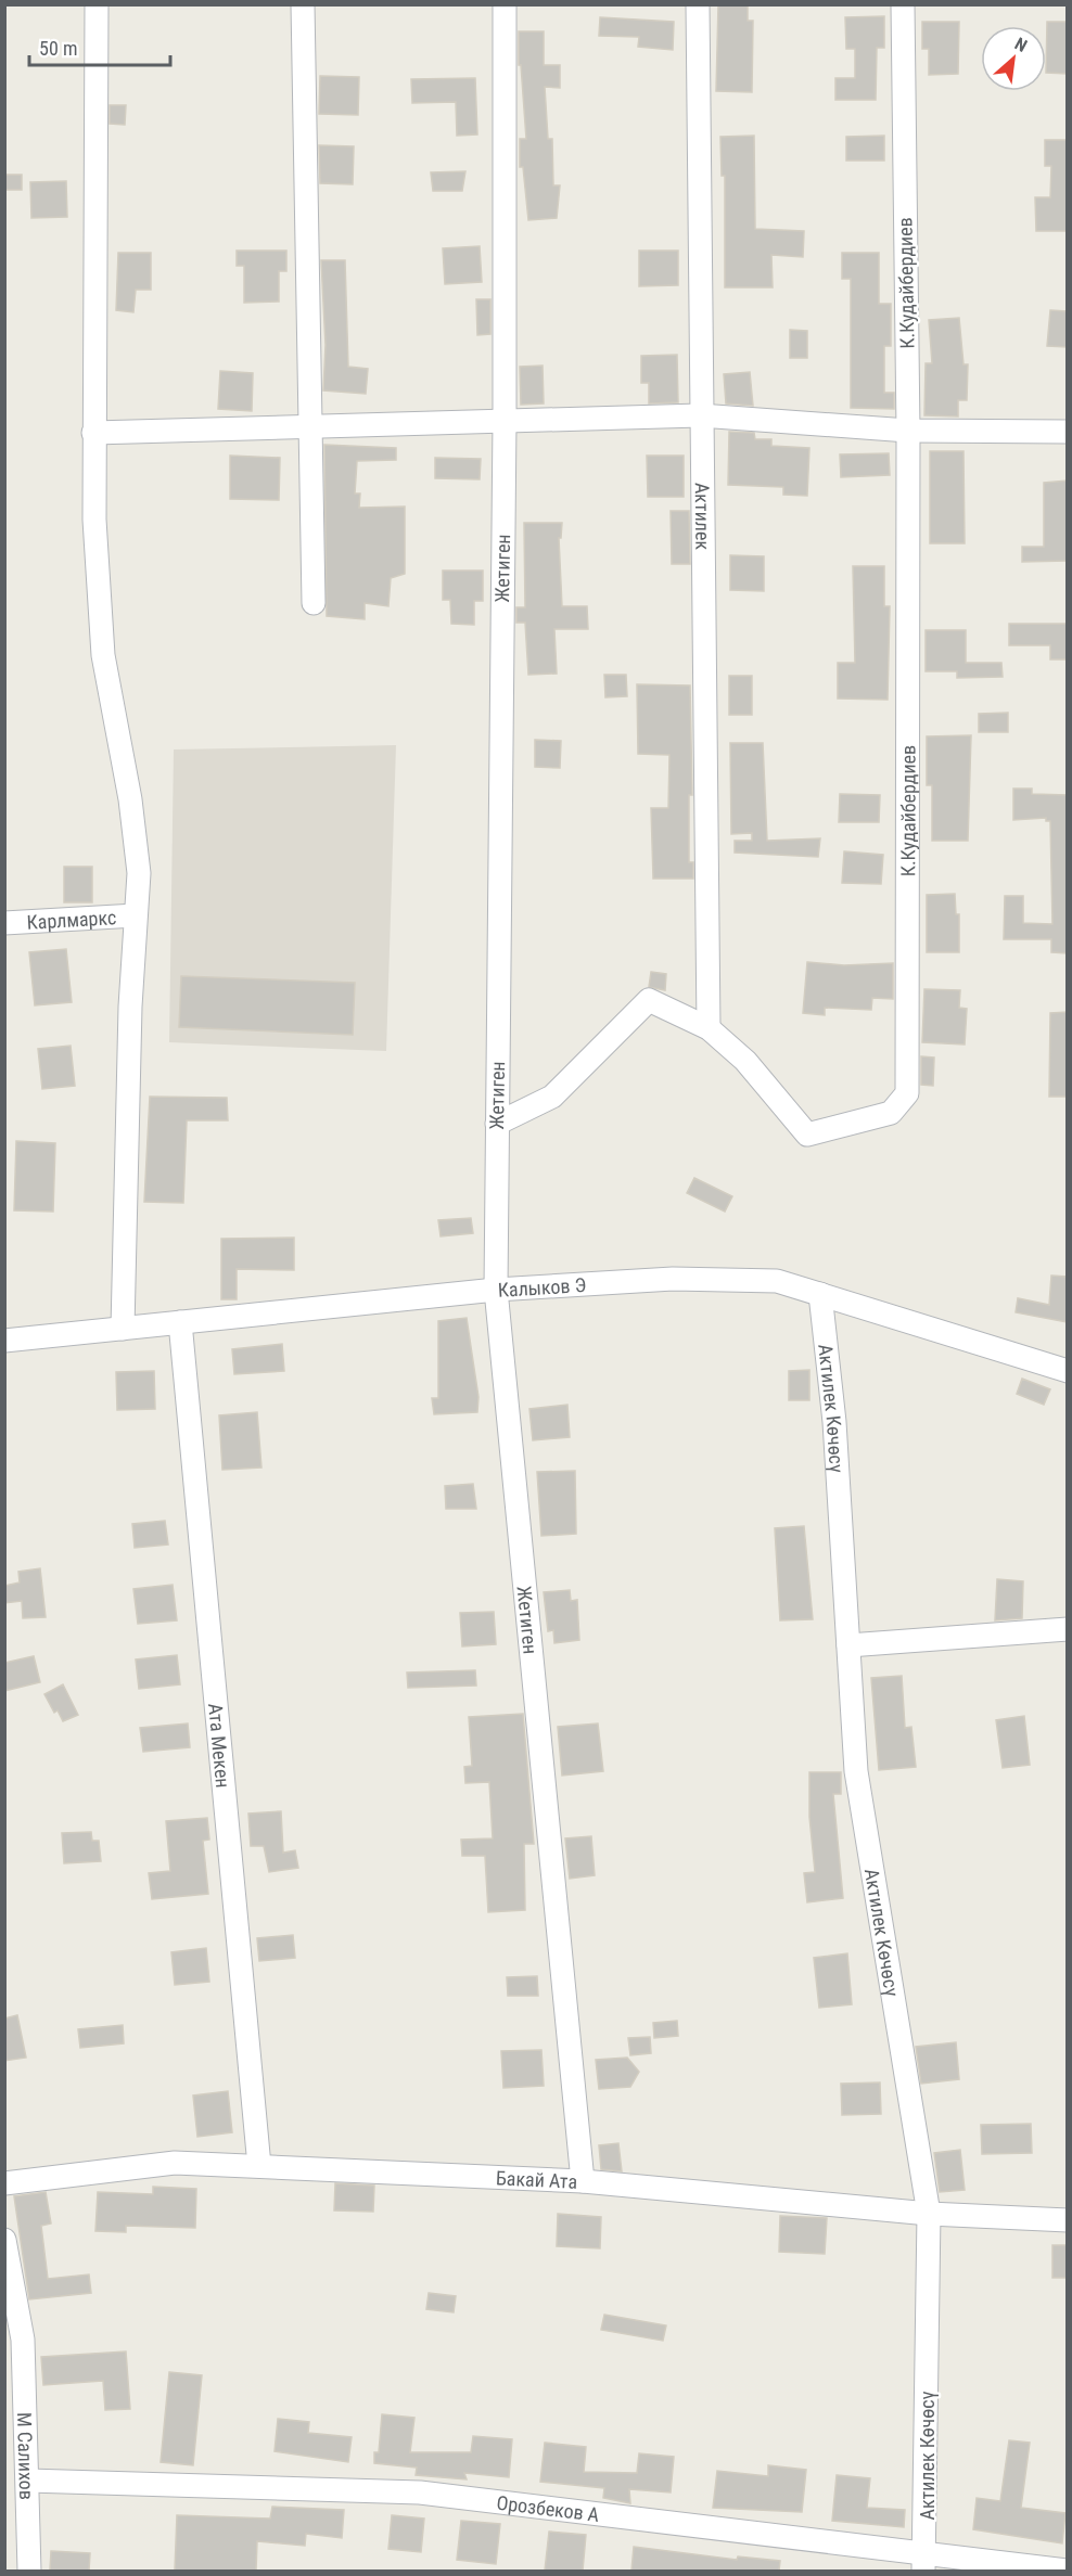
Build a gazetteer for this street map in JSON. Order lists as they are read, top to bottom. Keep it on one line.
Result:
{"streets":{"street":["К.Кудайбердиев","Актилек","Жетиген","Карлмаркс","Калыков Э","Актилек Көчөсү","Ата Мекен","Бакай Ата","М Салихов","Орозбеков А"]},"crossings":[["К.Кудайбердиев","Актилек"],["К.Кудайбердиев","Жетиген"],["Жетиген","Калыков Э"],["Жетиген","Бакай Ата"],["Калыков Э","Актилек Көчөсү"],["Калыков Э","Ата Мекен"],["Актилек Көчөсү","Бакай Ата"],["Актилек Көчөсү","Орозбеков А"],["Ата Мекен","Бакай Ата"],["М Салихов","Орозбеков А"]],"scale_bar":"50 m","north":"top right"}
